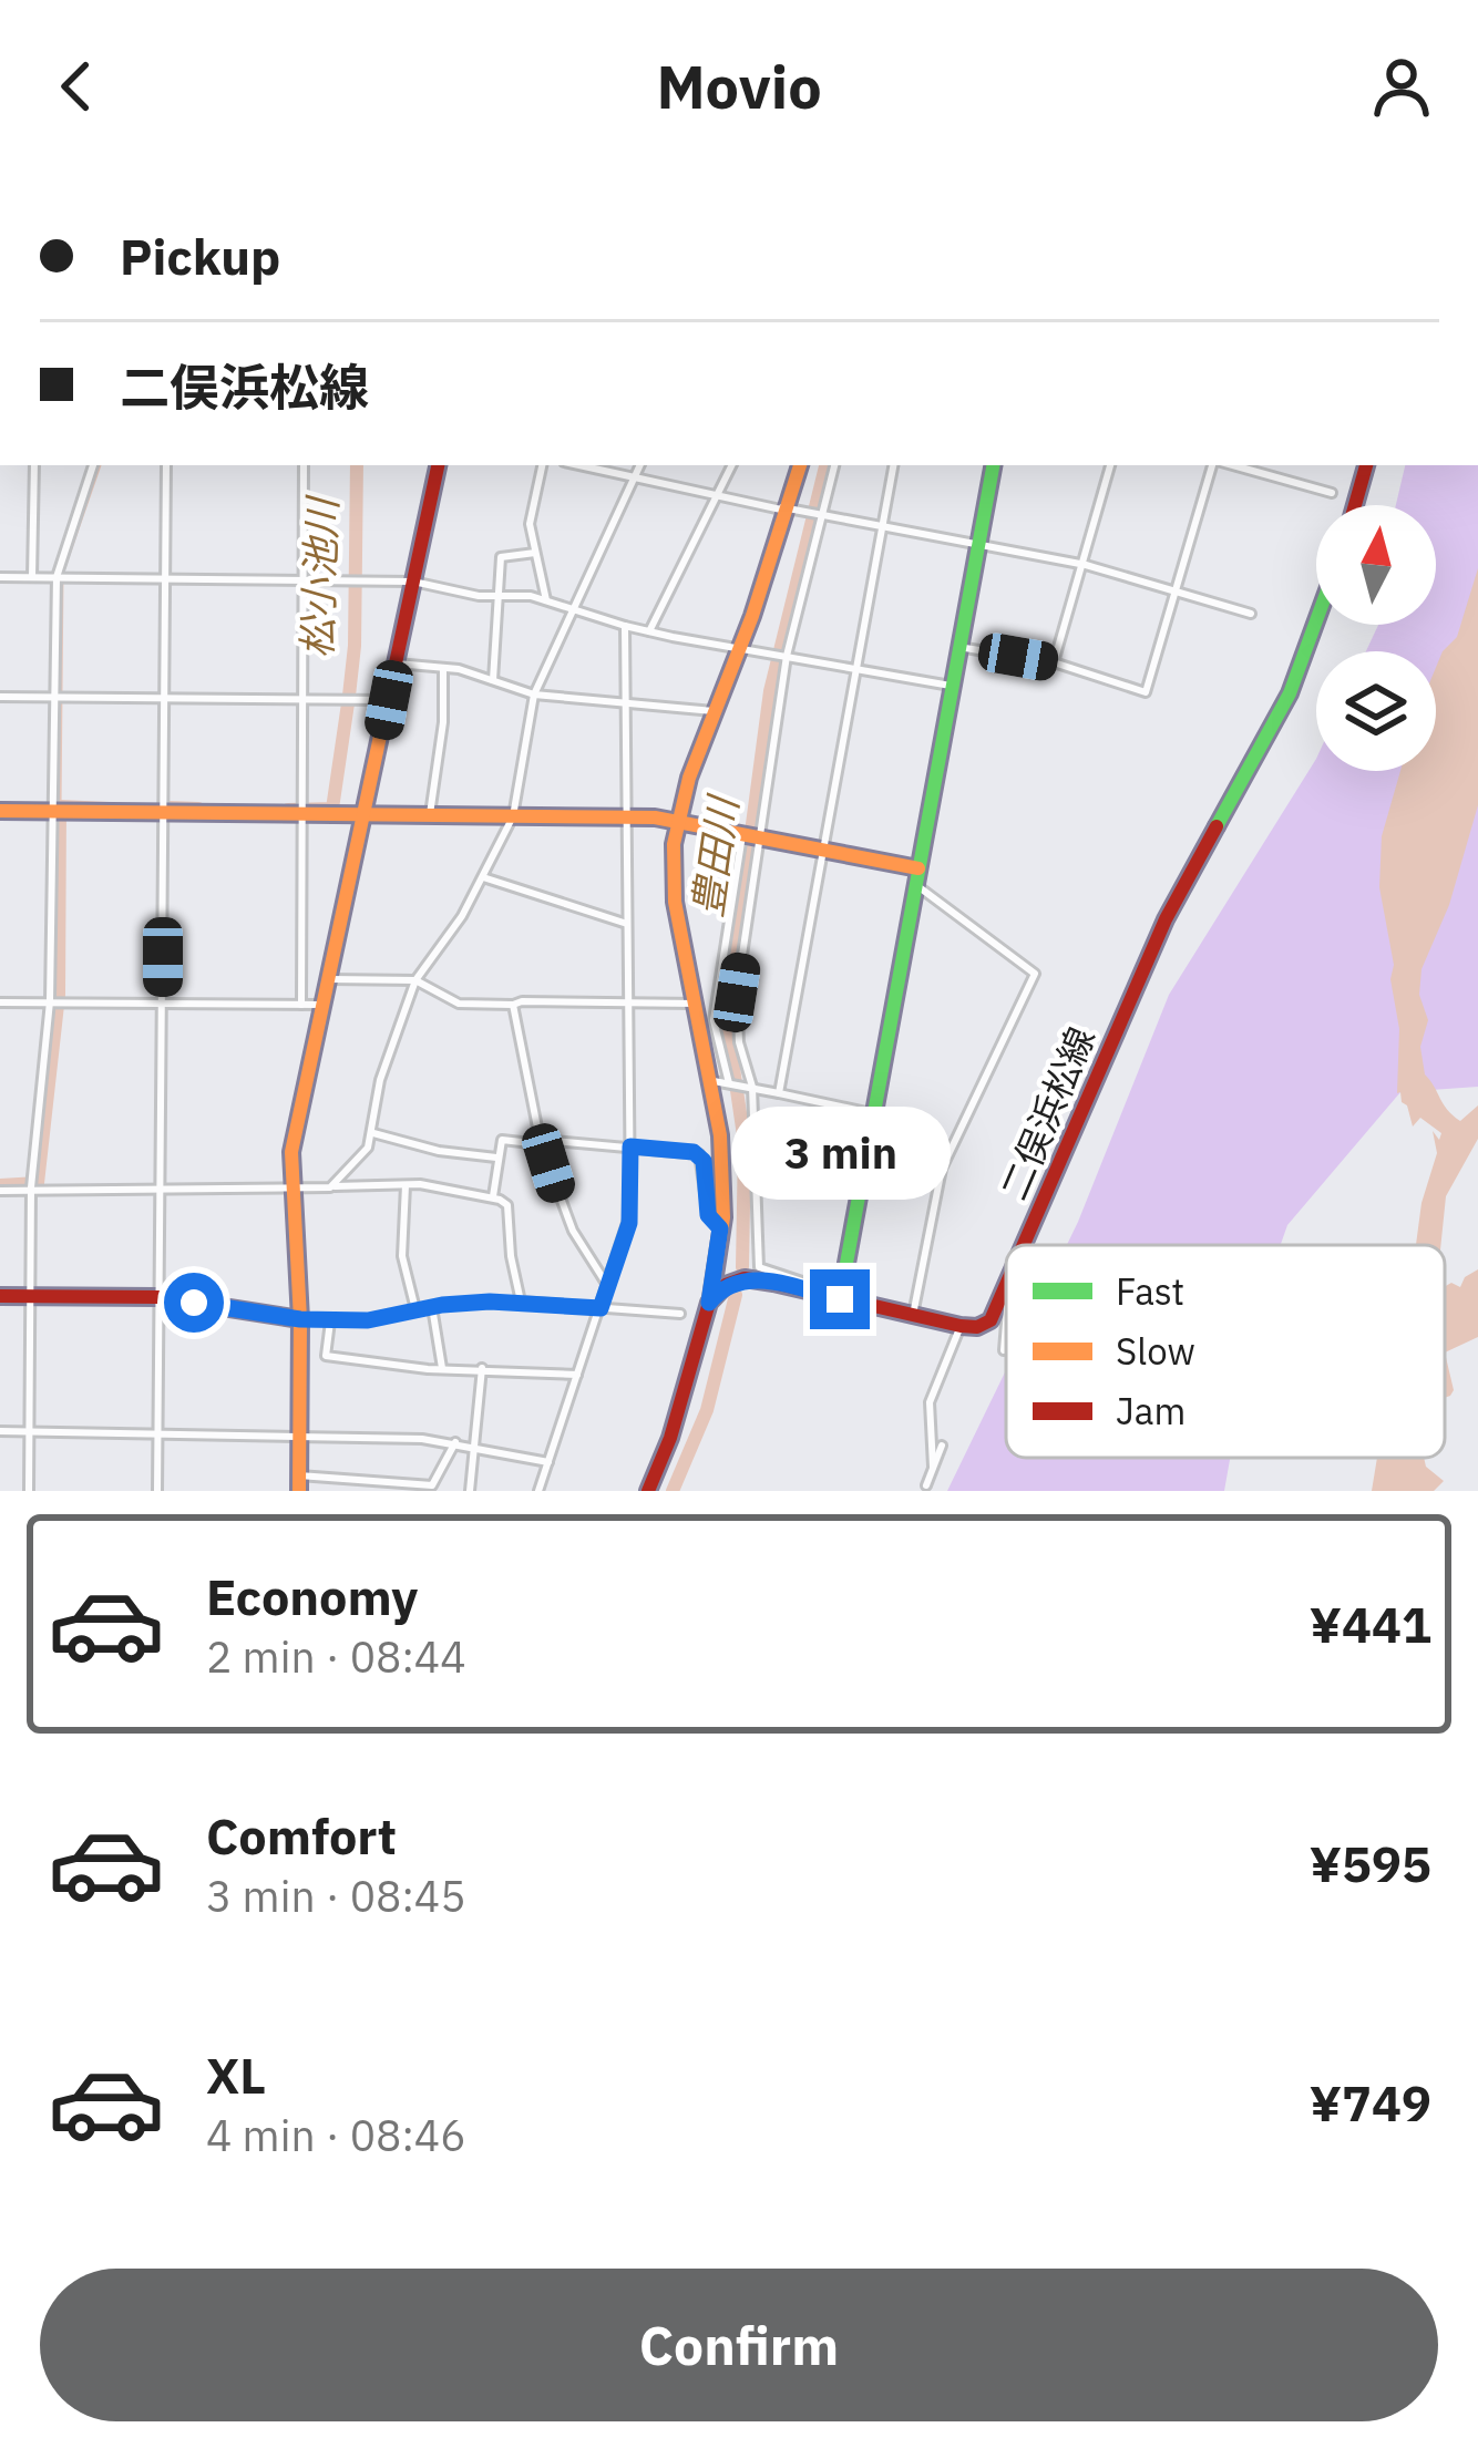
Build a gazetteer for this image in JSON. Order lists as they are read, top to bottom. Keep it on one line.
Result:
{"streets":{"street":["二俣浜松線"]},"water":["松小池川","豊田川"],"legend":["Fast","Slow","Jam"],"north":"top","page":{"header":"Movio","banner":["Pickup","二俣浜松線"],"bubble":"3 min","list":[{"name":"Economy","note":"2 min · 08:44","value":"¥441"},{"name":"Comfort","note":"3 min · 08:45","value":"¥595"},{"name":"XL","note":"4 min · 08:46","value":"¥749"}],"buttons":"Confirm"}}
